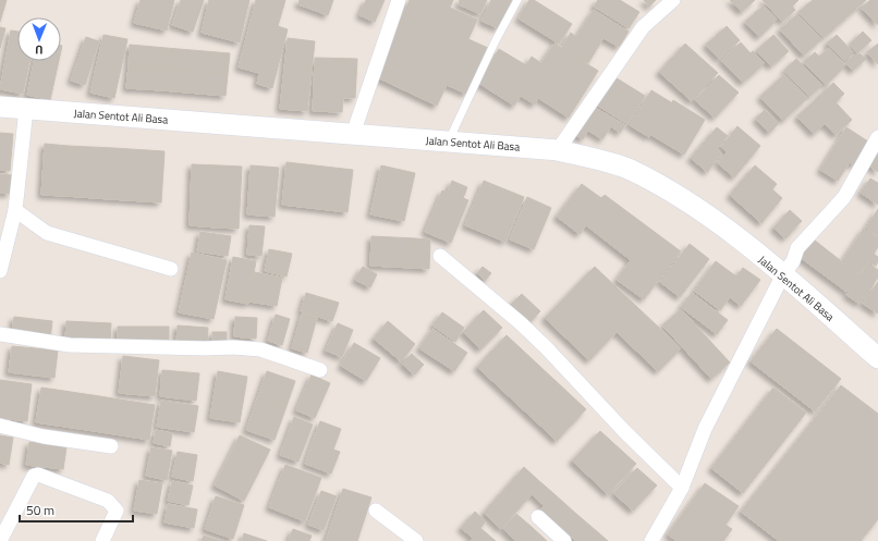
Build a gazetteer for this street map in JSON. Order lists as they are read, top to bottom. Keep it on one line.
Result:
{"streets":{"main road":["Jalan Sentot Ali Basa"]},"scale_bar":"50 m","north":"bottom"}
